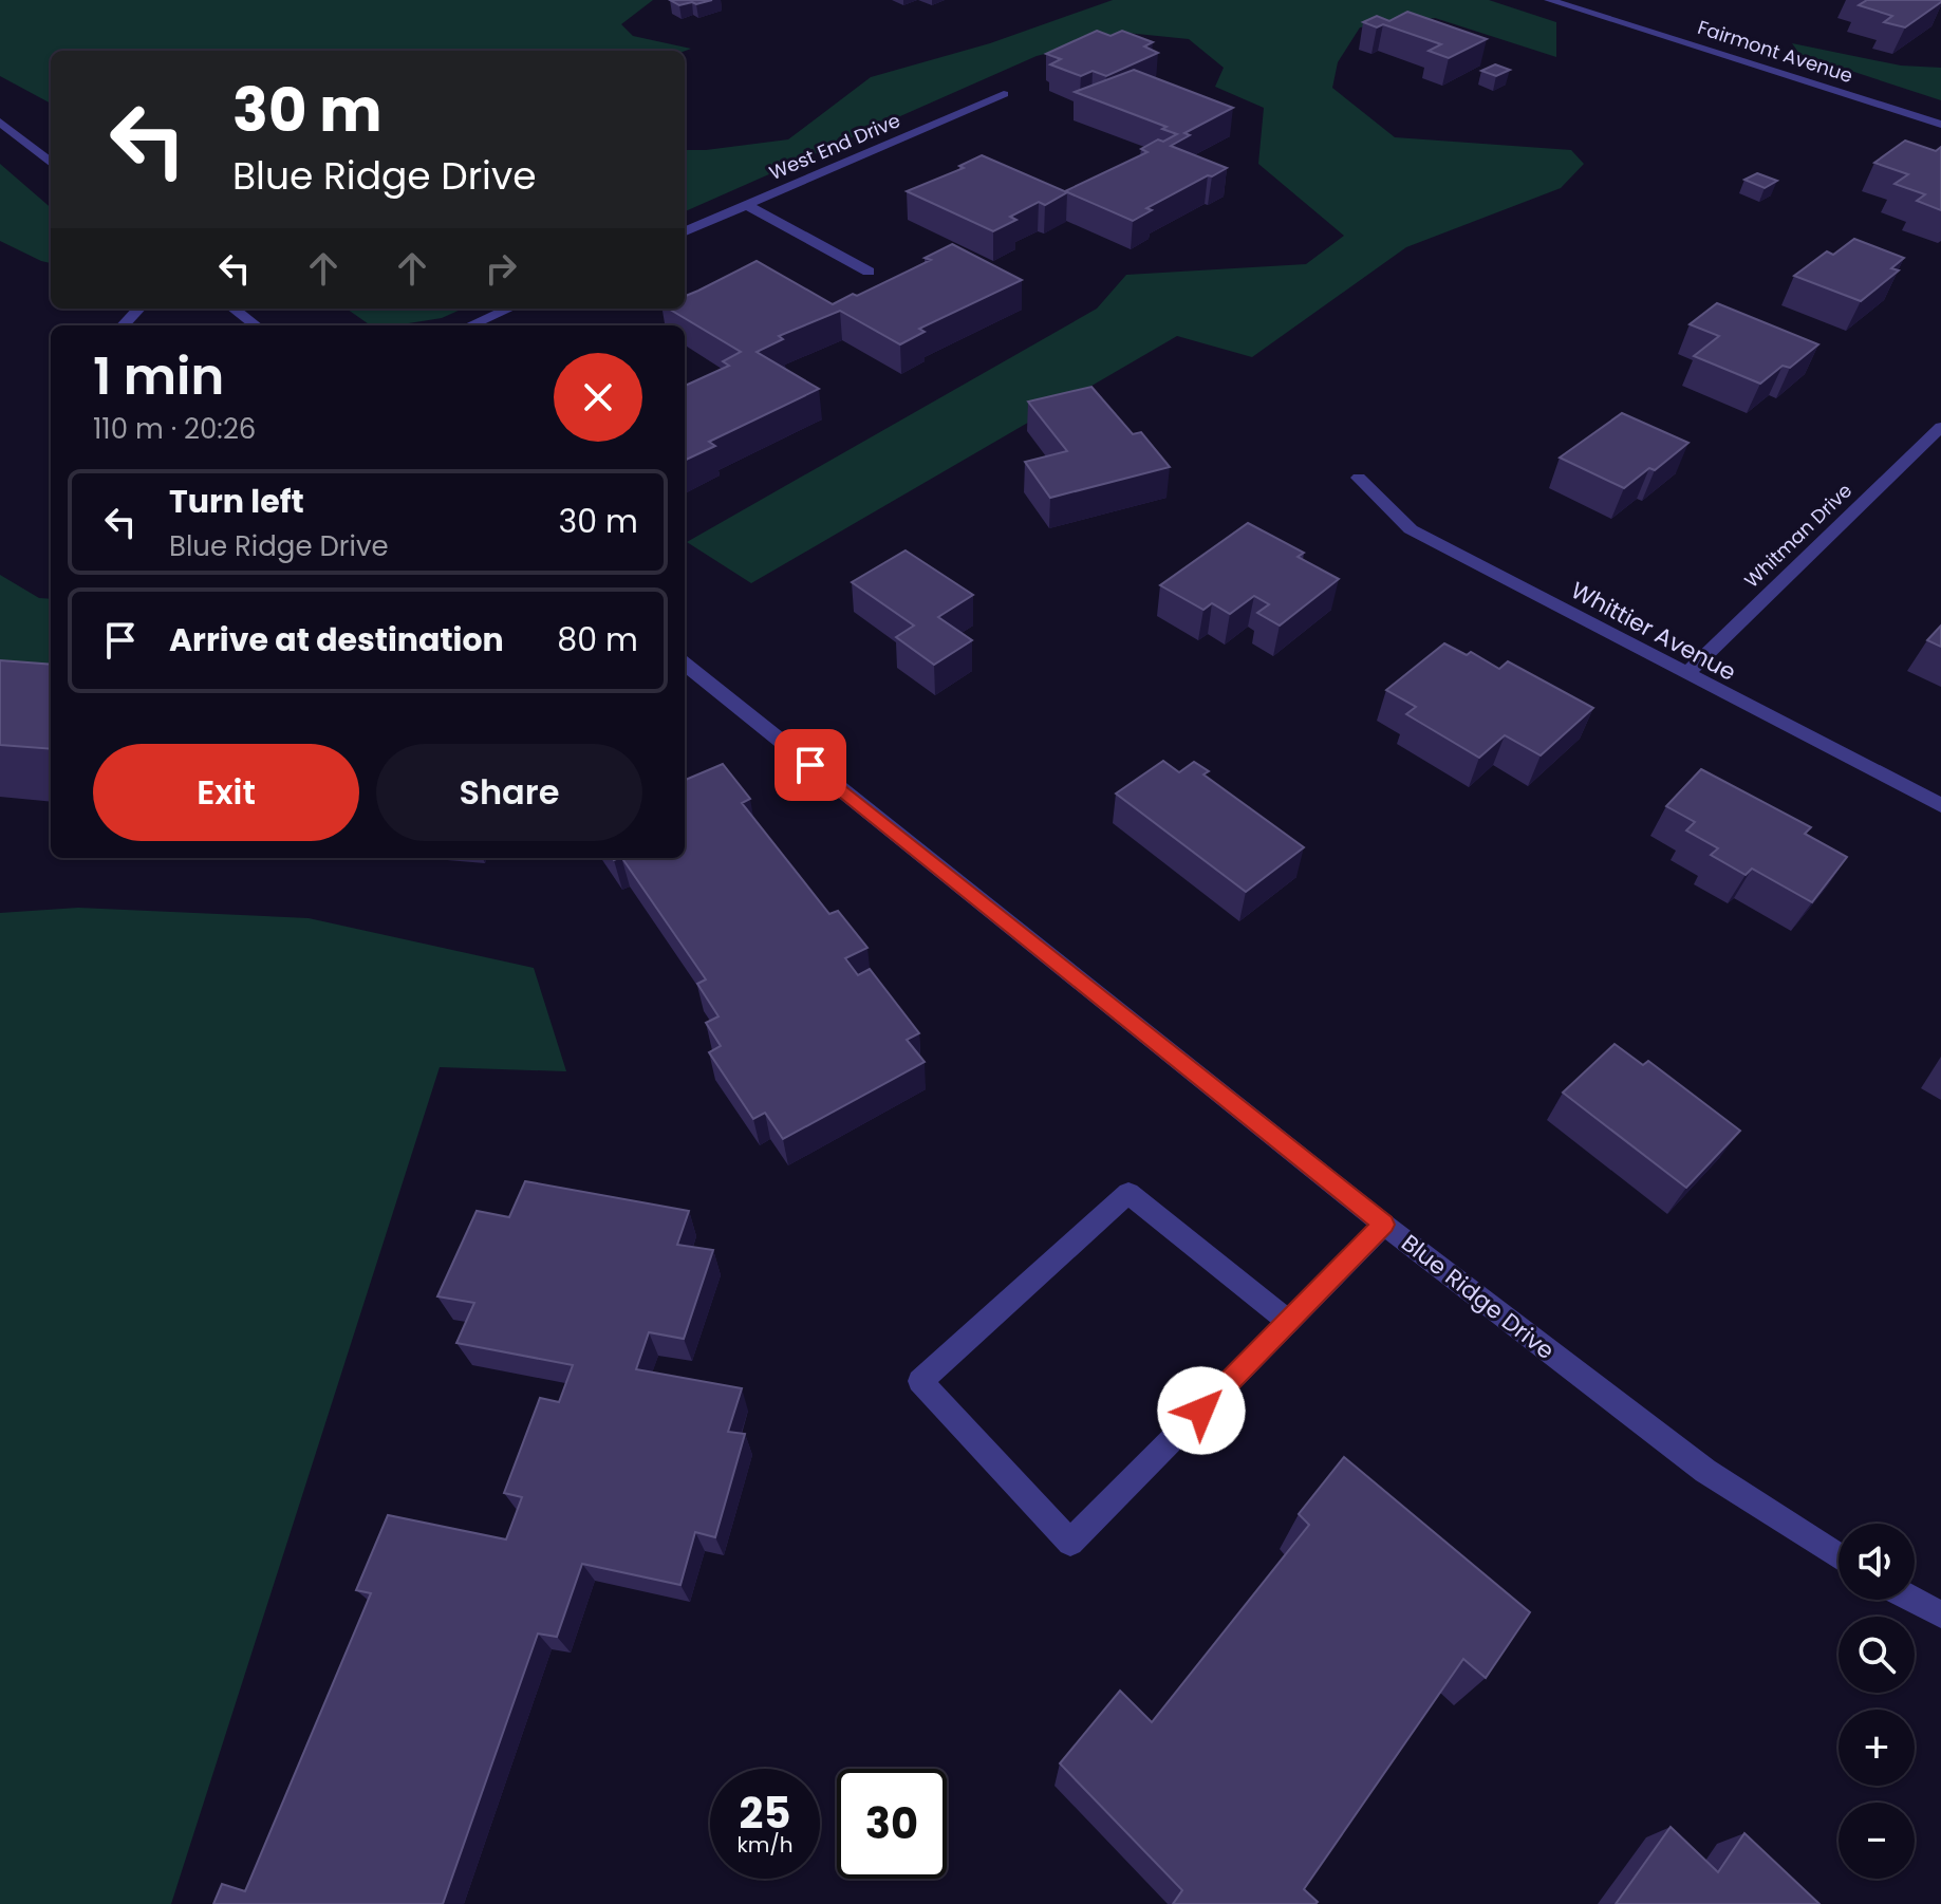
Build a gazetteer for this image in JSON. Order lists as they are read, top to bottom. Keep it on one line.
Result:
{"streets":{"street":["Fairmont Avenue","West End Drive","Whitman Drive","Whittier Avenue","Blue Ridge Drive"]},"crossings":[["Whitman Drive","Whittier Avenue"]],"page":{"turn":["30 m","Blue Ridge Drive"],"heading":["1 min","110 m · 20:26"],"list":[{"name":"Turn left","note":"Blue Ridge Drive","value":"30 m"},{"name":"Arrive at destination","value":"80 m"}],"buttons":["Exit","Share"],"map_buttons":["+","−"],"speed":"25 km/h","limit":"30"}}
